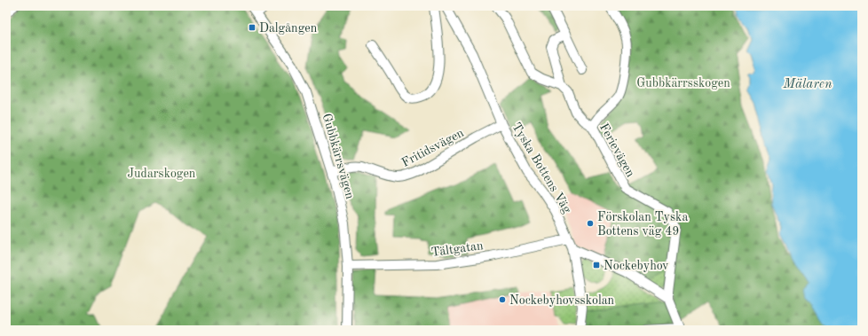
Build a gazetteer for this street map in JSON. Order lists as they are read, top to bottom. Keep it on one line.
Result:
{"streets":{"street":["Fritidsvägen","Ferievägen","Gubbkärrsvägen","Tyska Bottens Väg","Tältgatan"]},"crossings":[["Fritidsvägen","Gubbkärrsvägen"],["Fritidsvägen","Tyska Bottens Väg"],["Gubbkärrsvägen","Tältgatan"],["Tyska Bottens Väg","Tältgatan"]],"water":["Mälaren"],"parks":["Gubbkärrsskogen","Judarskogen"],"places":{"transit":["Dalgången","Nockebyhov"],"other":["Förskolan Tyska Bottens väg 49","Nockebyhovsskolan"]}}
